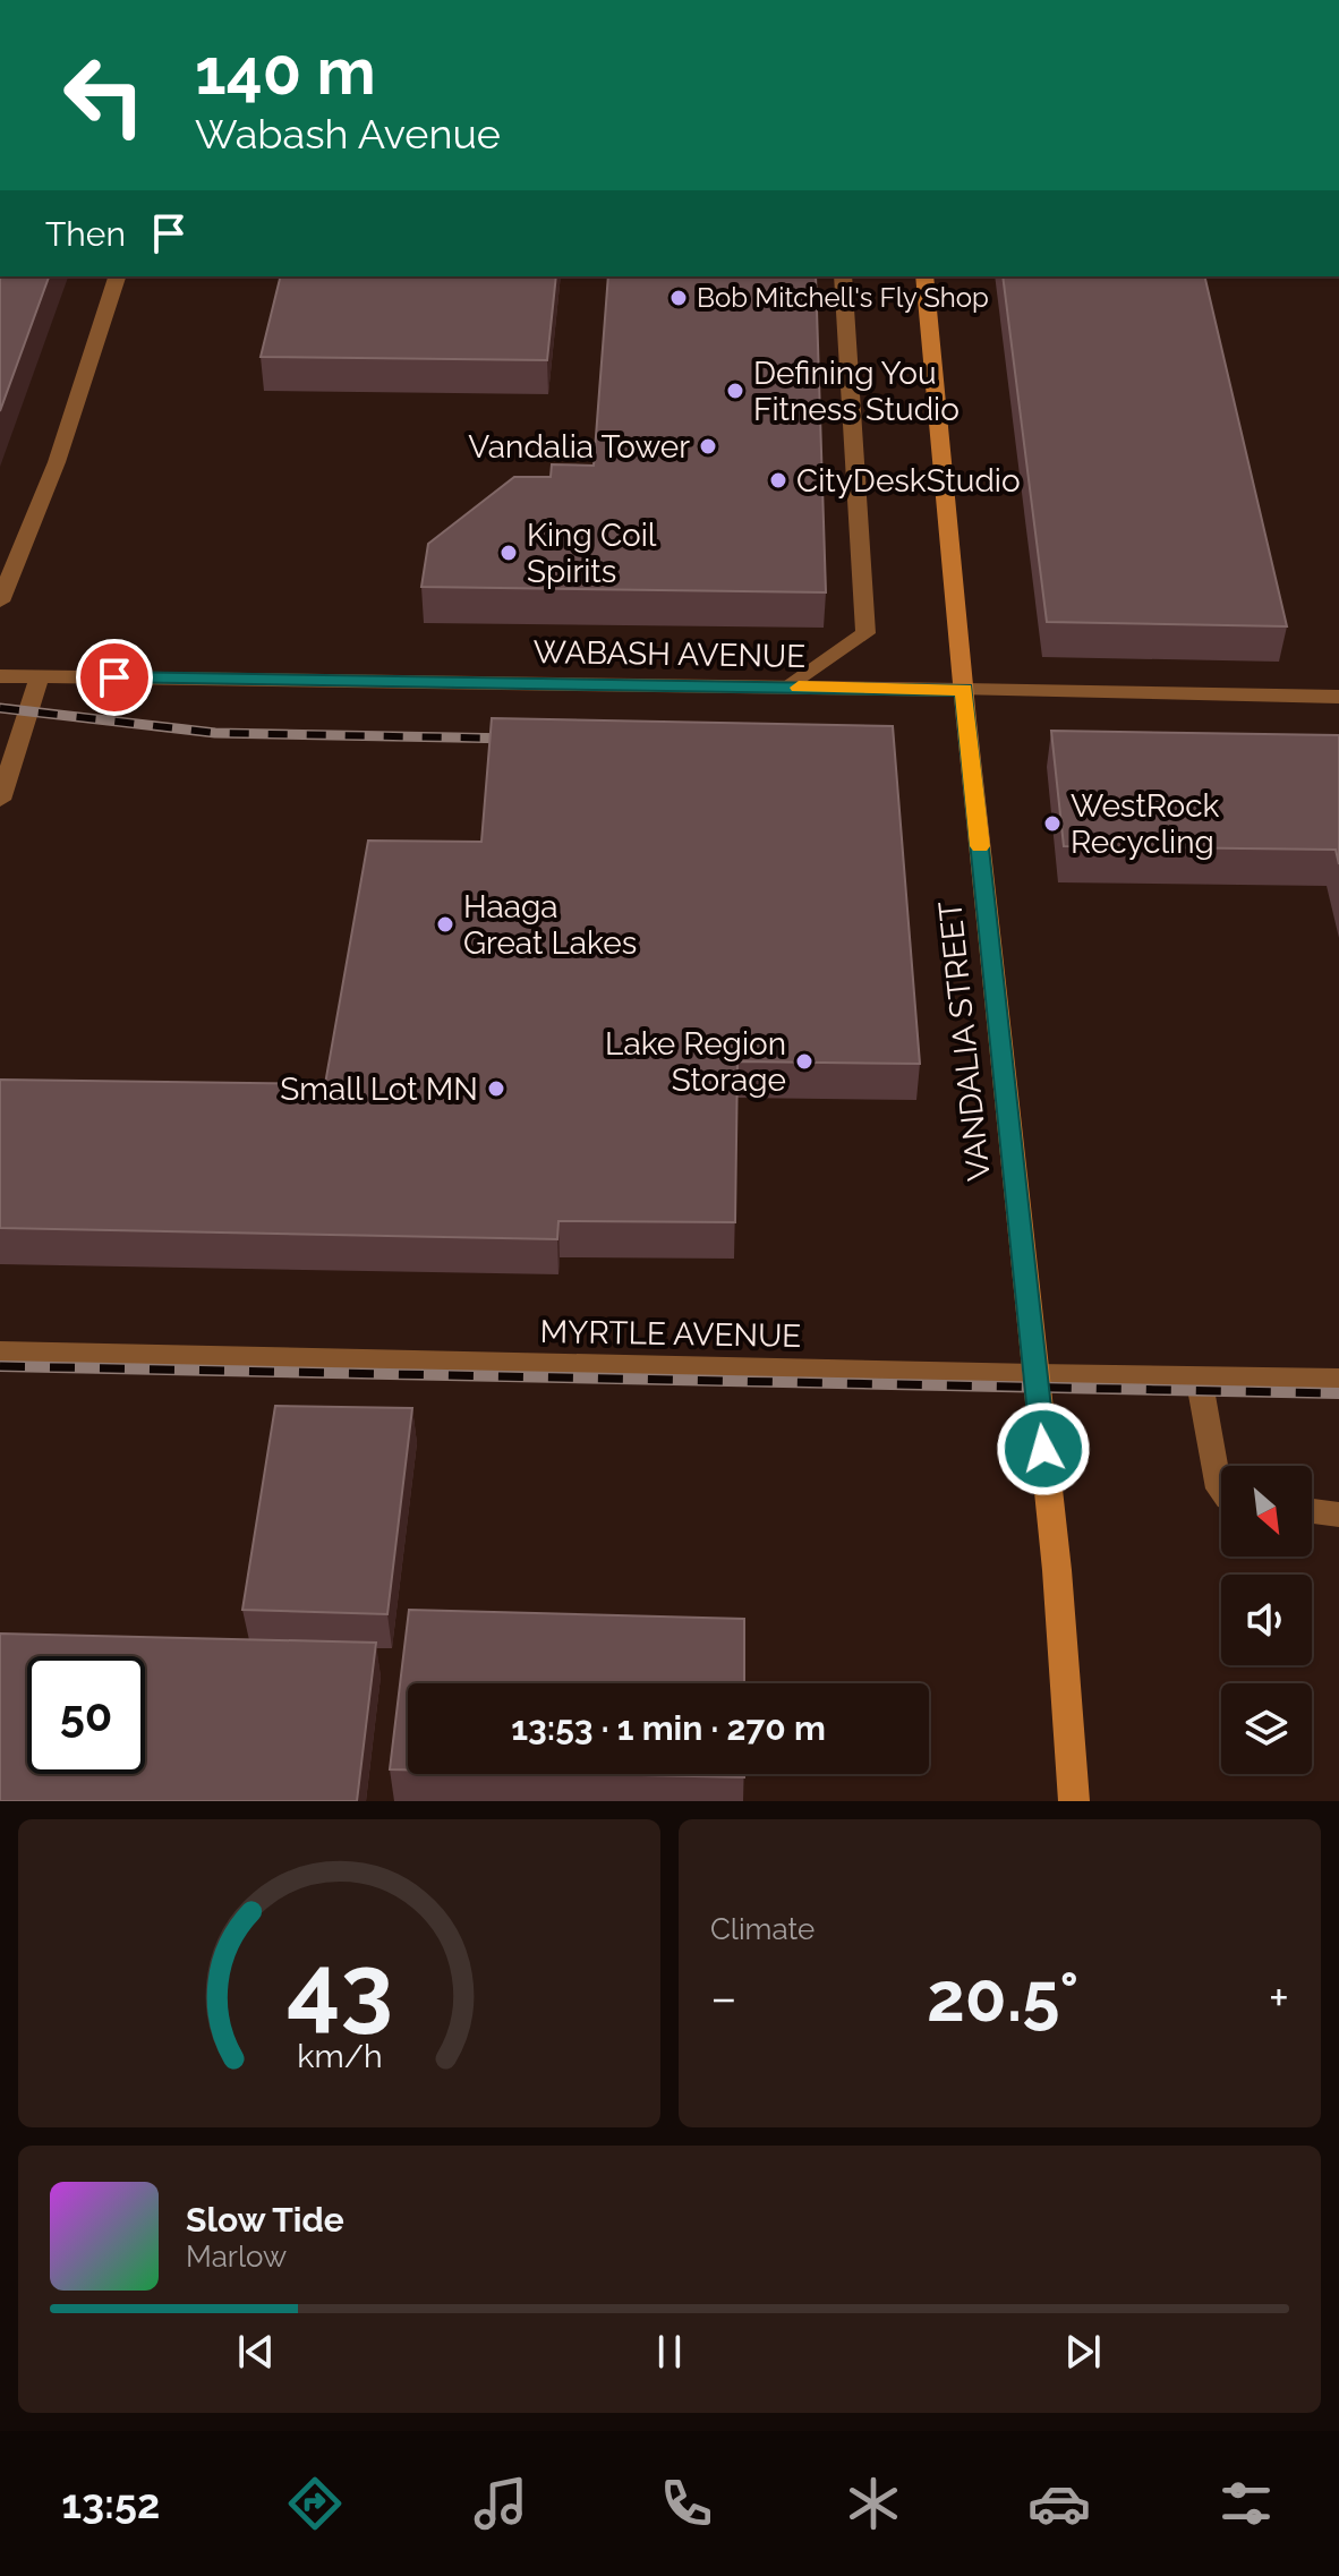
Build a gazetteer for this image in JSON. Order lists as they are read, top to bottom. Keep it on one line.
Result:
{"streets":{"main road":["VANDALIA STREET"],"street":["WABASH AVENUE","MYRTLE AVENUE"]},"crossings":[["WABASH AVENUE","VANDALIA STREET"],["VANDALIA STREET","MYRTLE AVENUE"]],"places":["Bob Mitchell's Fly Shop","Defining You Fitness Studio","Vandalia Tower","CityDeskStudio","King Coil Spirits","WestRock Recycling","Haaga Great Lakes","Lake Region Storage","Small Lot MN"],"north":"bottom right","page":{"turn":["140 m","Wabash Avenue"],"then":"Then","limit":"50","trip":"13:53 · 1 min · 270 m","tile":"Climate","heat":["−","20.5°","+"],"song":["Slow Tide","Marlow"],"tabs":"13:52","gauge":["43","km/h"]}}
